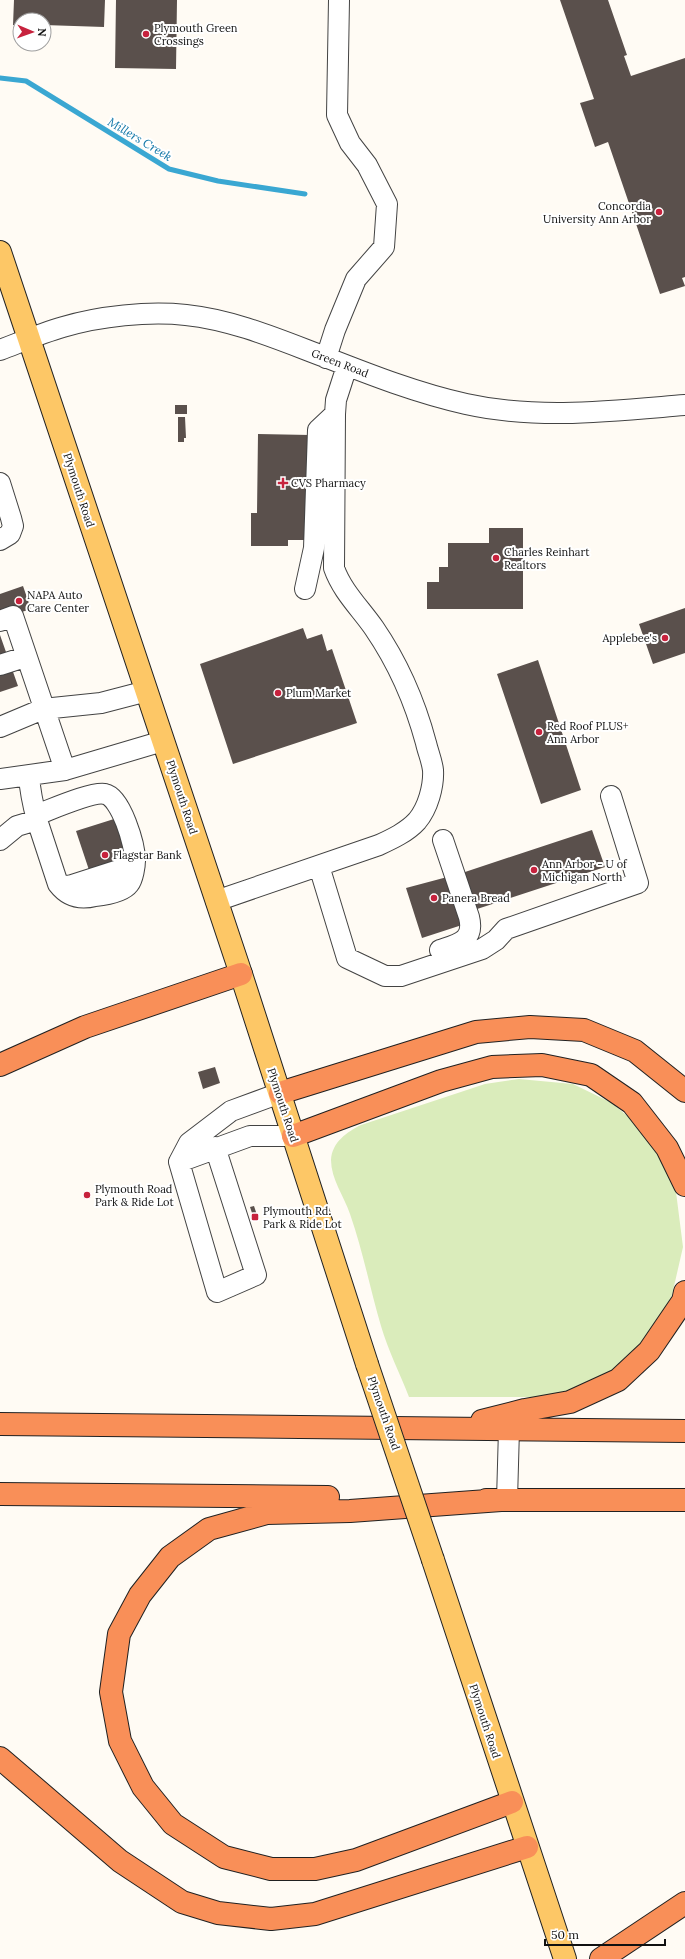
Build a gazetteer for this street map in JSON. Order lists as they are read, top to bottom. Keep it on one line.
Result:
{"streets":{"main road":["Plymouth Road"],"street":["Green Road"]},"crossings":[["Green Road","Plymouth Road"]],"water":["Millers Creek"],"places":{"other":["Plymouth Green Crossings","Concordia University Ann Arbor","Charles Reinhart Realtors","NAPA Auto Care Center","Applebee's","Plum Market","Red Roof PLUS+ Ann Arbor","Flagstar Bank","Ann Arbor - U of Michigan North","Panera Bread","Plymouth Road Park & Ride Lot"],"health":["CVS Pharmacy"],"transit":["Plymouth Rd. Park & Ride Lot"]},"scale_bar":"50 m","north":"right"}
